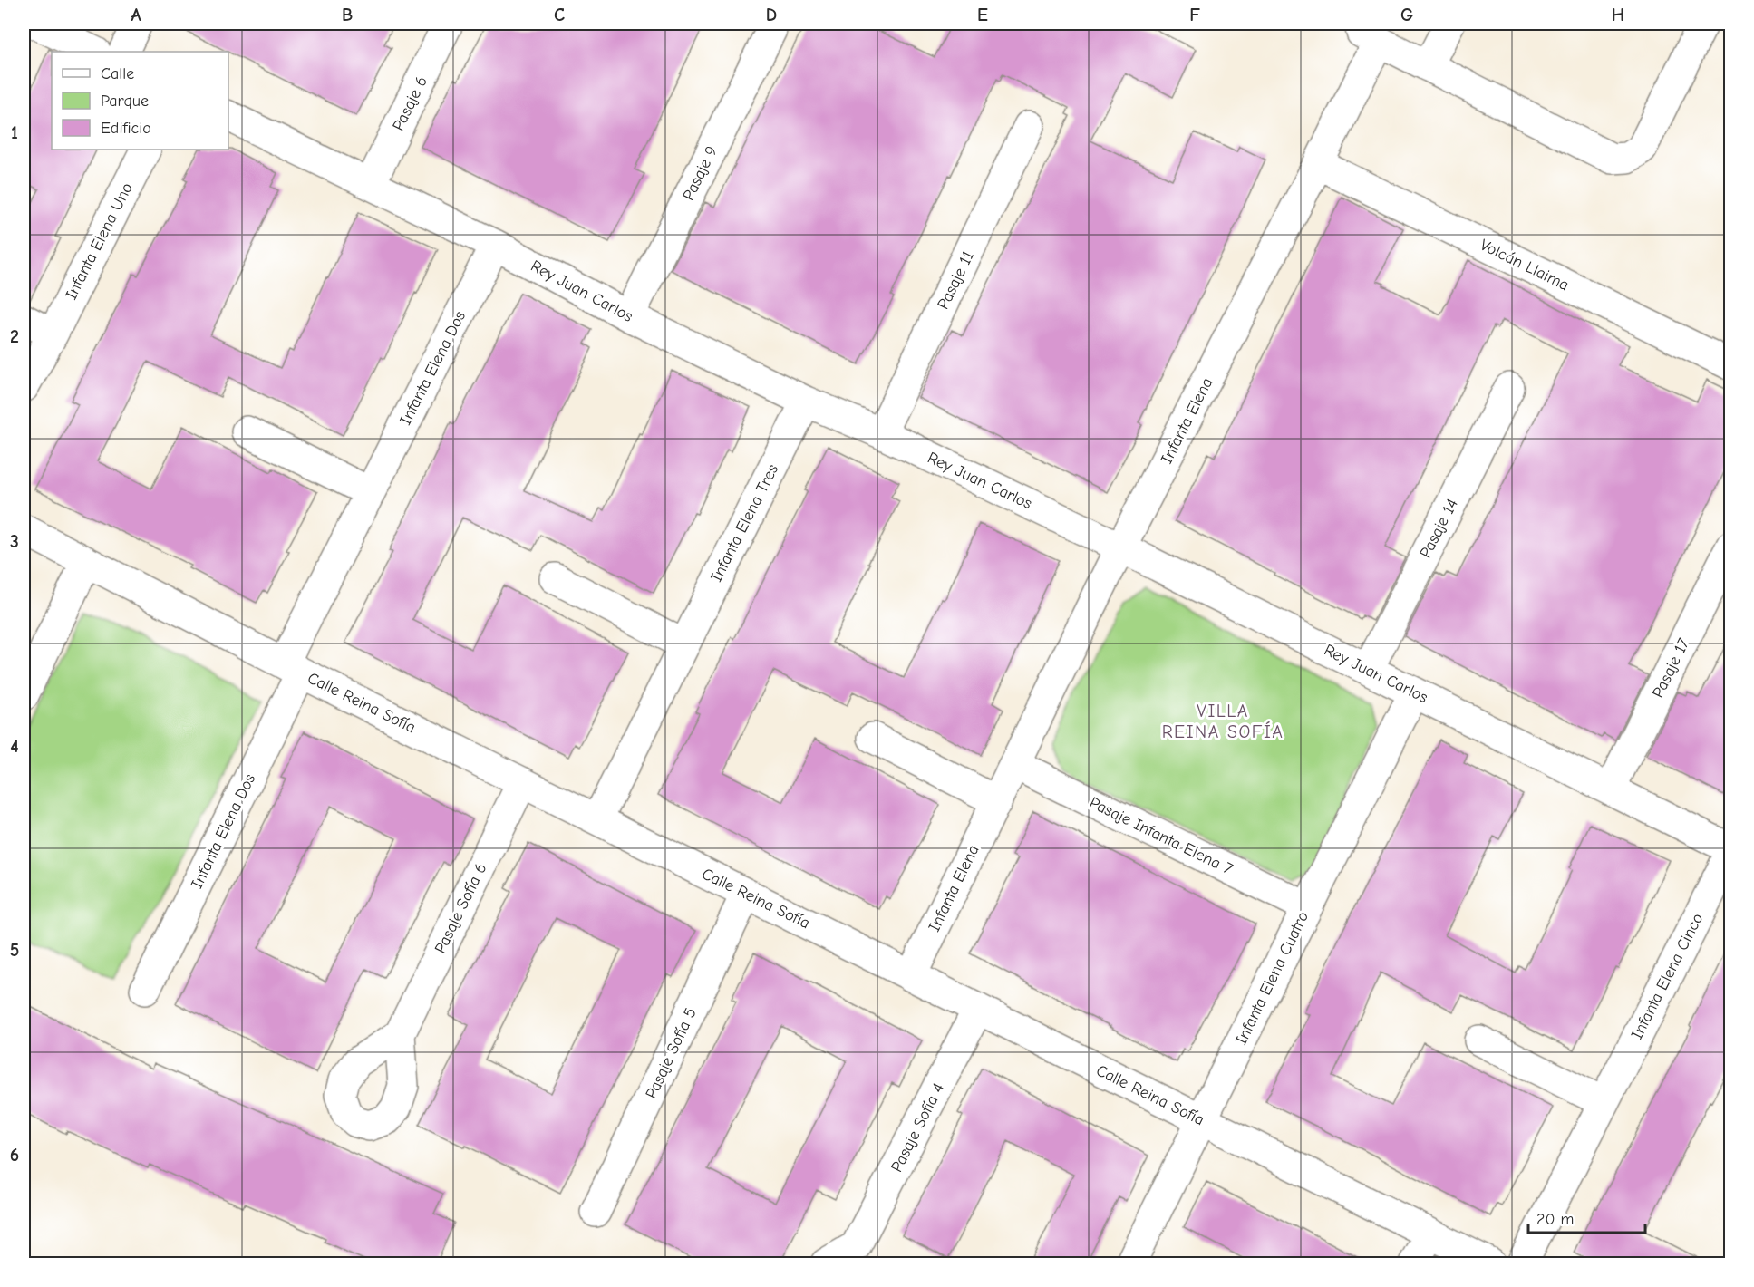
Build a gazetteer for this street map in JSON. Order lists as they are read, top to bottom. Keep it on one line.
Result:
{"streets":{"street":["Pasaje 6","Pasaje 9","Infanta Elena Uno","Volcán Llaima","Pasaje 11","Rey Juan Carlos","Infanta Elena Dos","Infanta Elena","Infanta Elena Tres","Pasaje 14","Pasaje 17","Calle Reina Sofía","Pasaje Infanta Elena 7","Pasaje Sofía 6","Infanta Elena Cinco","Infanta Elena Cuatro","Pasaje Sofía 5","Pasaje Sofía 4"]},"crossings":[["Pasaje 6","Rey Juan Carlos"],["Pasaje 9","Rey Juan Carlos"],["Volcán Llaima","Infanta Elena"],["Pasaje 11","Rey Juan Carlos"],["Rey Juan Carlos","Infanta Elena Dos"],["Rey Juan Carlos","Infanta Elena"],["Rey Juan Carlos","Infanta Elena Tres"],["Rey Juan Carlos","Pasaje 14"],["Rey Juan Carlos","Pasaje 17"],["Rey Juan Carlos","Infanta Elena Cinco"],["Rey Juan Carlos","Infanta Elena Cuatro"],["Infanta Elena Dos","Calle Reina Sofía"],["Infanta Elena","Calle Reina Sofía"],["Infanta Elena","Pasaje Infanta Elena 7"],["Infanta Elena Tres","Calle Reina Sofía"],["Calle Reina Sofía","Pasaje Sofía 6"],["Calle Reina Sofía","Infanta Elena Cuatro"],["Calle Reina Sofía","Pasaje Sofía 5"],["Calle Reina Sofía","Pasaje Sofía 4"],["Pasaje Infanta Elena 7","Infanta Elena Cuatro"]],"districts":["VILLA REINA SOFÍA"],"legend":["Calle","Parque","Edificio"],"scale_bar":"20 m","grid":{"columns":["A","B","C","D","E","F","G","H"],"rows":["1","2","3","4","5","6"]}}
